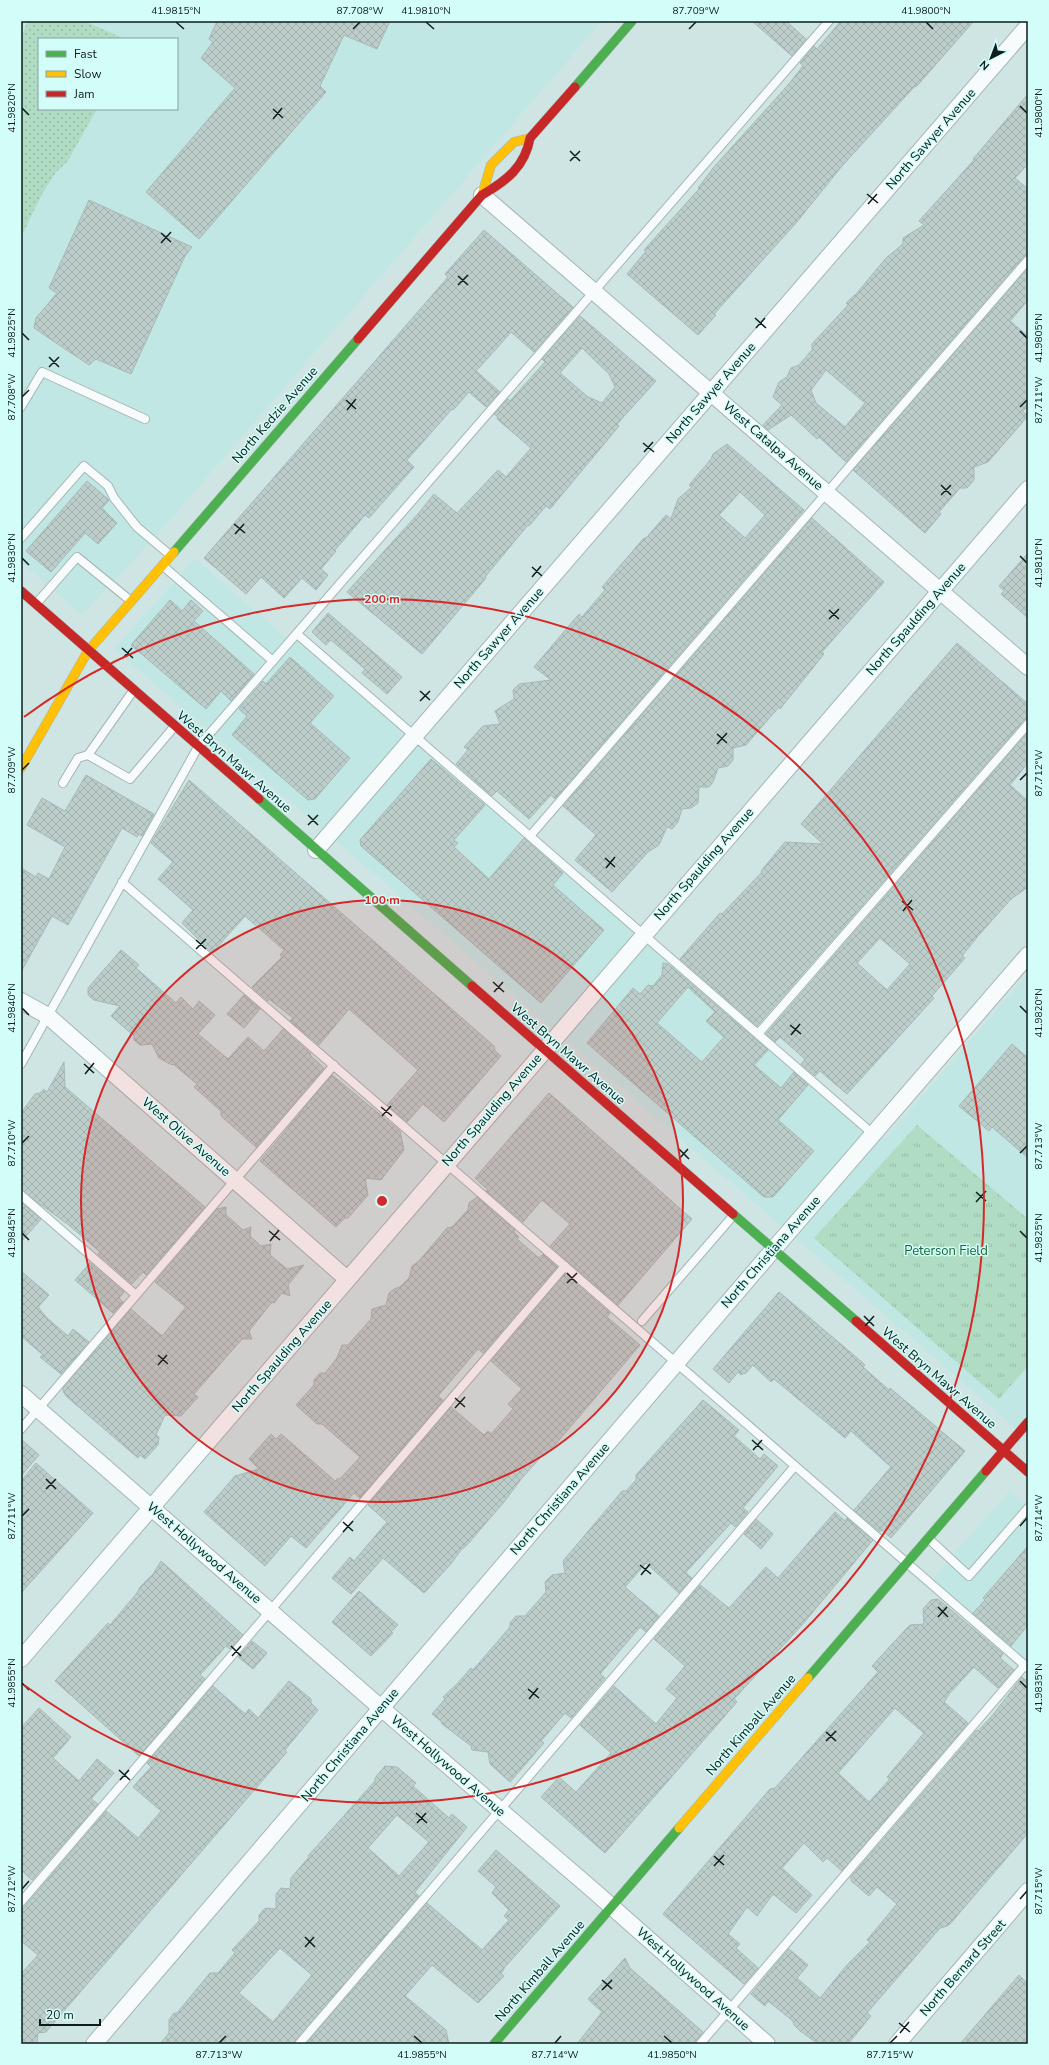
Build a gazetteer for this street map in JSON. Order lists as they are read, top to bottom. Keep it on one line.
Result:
{"streets":{"street":["North Sawyer Avenue","North Kedzie Avenue","West Catalpa Avenue","North Spaulding Avenue","West Bryn Mawr Avenue","West Olive Avenue","North Christiana Avenue","West Hollywood Avenue","North Kimball Avenue","North Bernard Street"]},"crossings":[["North Sawyer Avenue","West Catalpa Avenue"],["North Sawyer Avenue","West Bryn Mawr Avenue"],["North Kedzie Avenue","West Catalpa Avenue"],["North Kedzie Avenue","West Bryn Mawr Avenue"],["West Catalpa Avenue","North Spaulding Avenue"],["North Spaulding Avenue","West Bryn Mawr Avenue"],["North Spaulding Avenue","West Olive Avenue"],["North Spaulding Avenue","West Hollywood Avenue"],["West Bryn Mawr Avenue","North Christiana Avenue"],["West Bryn Mawr Avenue","North Kimball Avenue"],["North Christiana Avenue","West Hollywood Avenue"],["West Hollywood Avenue","North Kimball Avenue"]],"parks":["Peterson Field"],"legend":["Fast","Slow","Jam"],"scale_bar":"20 m","north":"bottom left","coordinates":["41.9815°N","87.708°W","41.9810°N","87.709°W","41.9800°N","41.9820°N","41.9825°N","41.9805°N","87.711°W","41.9830°N","87.712°W","41.9840°N","87.710°W","87.713°W","41.9845°N","87.714°W","41.9855°N","41.9835°N","87.715°W","41.9850°N"],"rings":["200 m","100 m"]}
